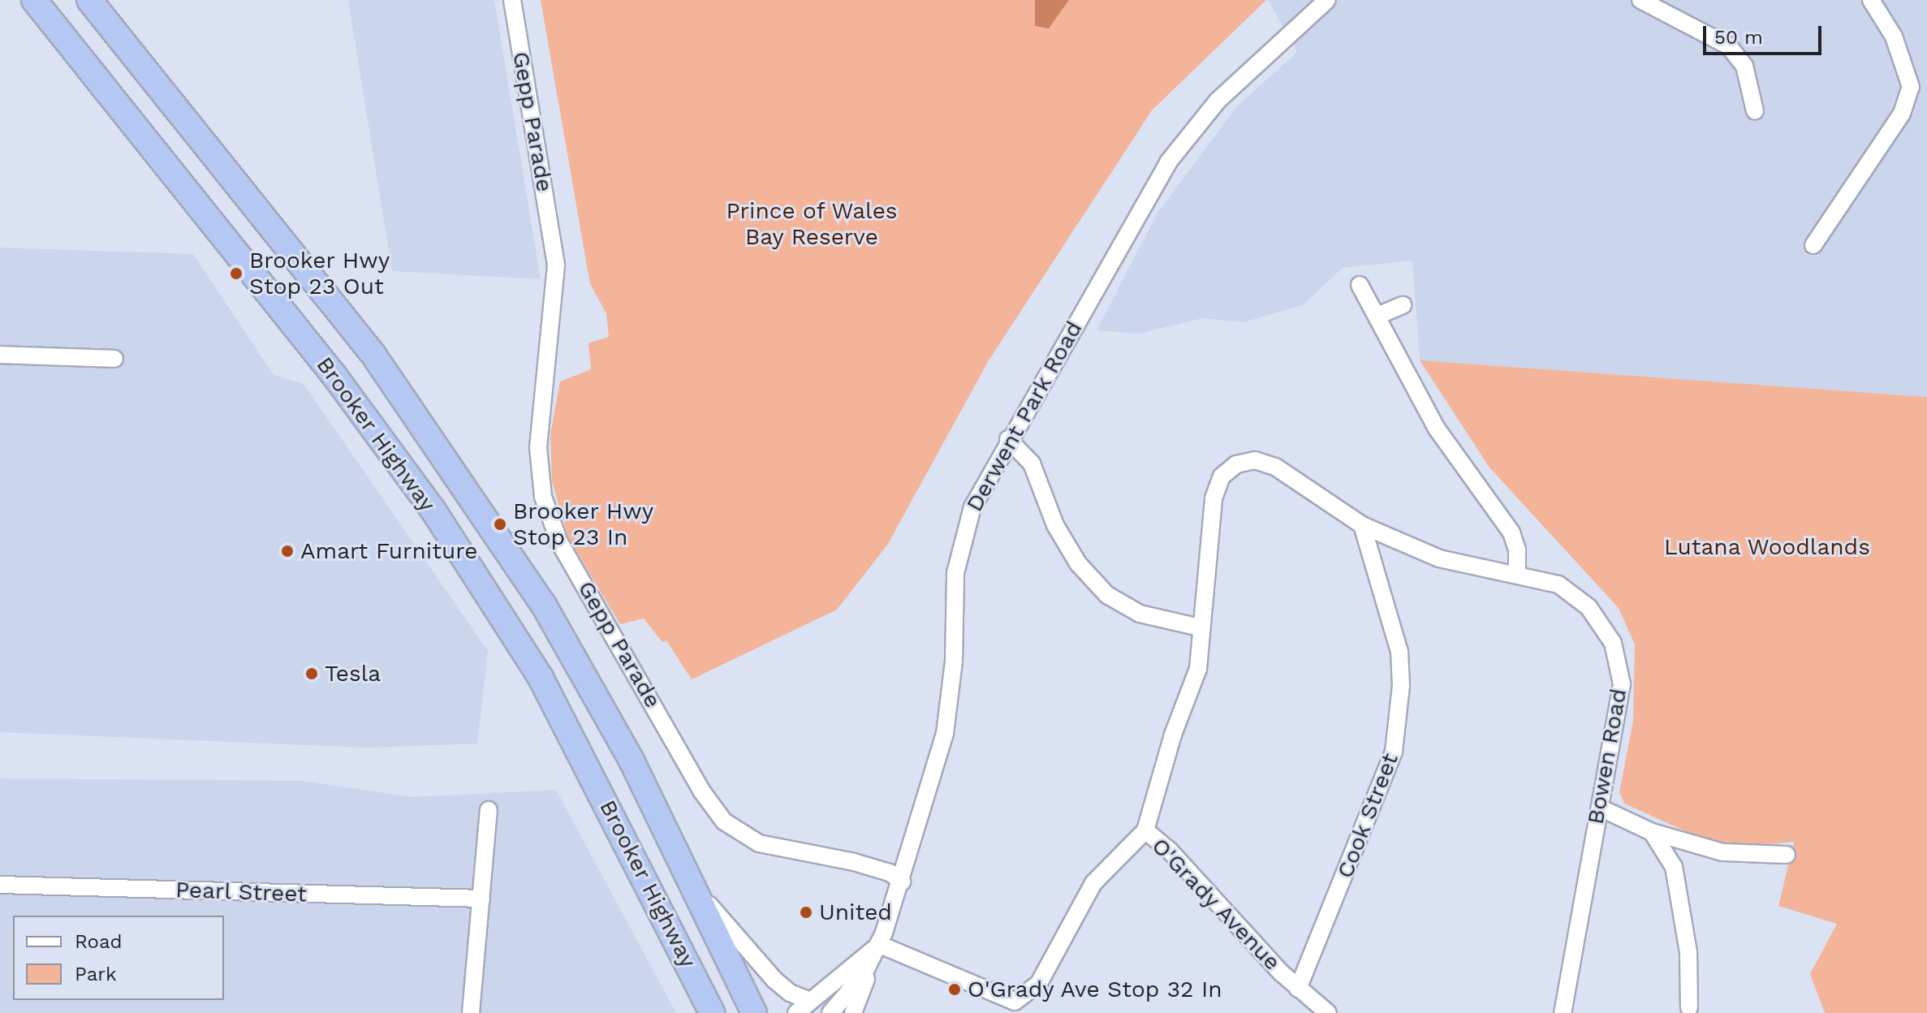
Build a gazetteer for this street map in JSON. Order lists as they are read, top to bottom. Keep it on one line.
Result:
{"streets":{"highway":["Brooker Highway"],"street":["Gepp Parade","Derwent Park Road","Bowen Road","Cook Street","Pearl Street","O'Grady Avenue"]},"crossings":[["Gepp Parade","Derwent Park Road"],["Derwent Park Road","O'Grady Avenue"],["Bowen Road","Cook Street"],["Bowen Road","O'Grady Avenue"],["Cook Street","O'Grady Avenue"]],"parks":["Prince of Wales Bay Reserve","Lutana Woodlands"],"places":["Brooker Hwy Stop 23 Out","Brooker Hwy Stop 23 In","Amart Furniture","Tesla","United","O'Grady Ave Stop 32 In"],"legend":["Road","Park"],"scale_bar":"50 m"}
